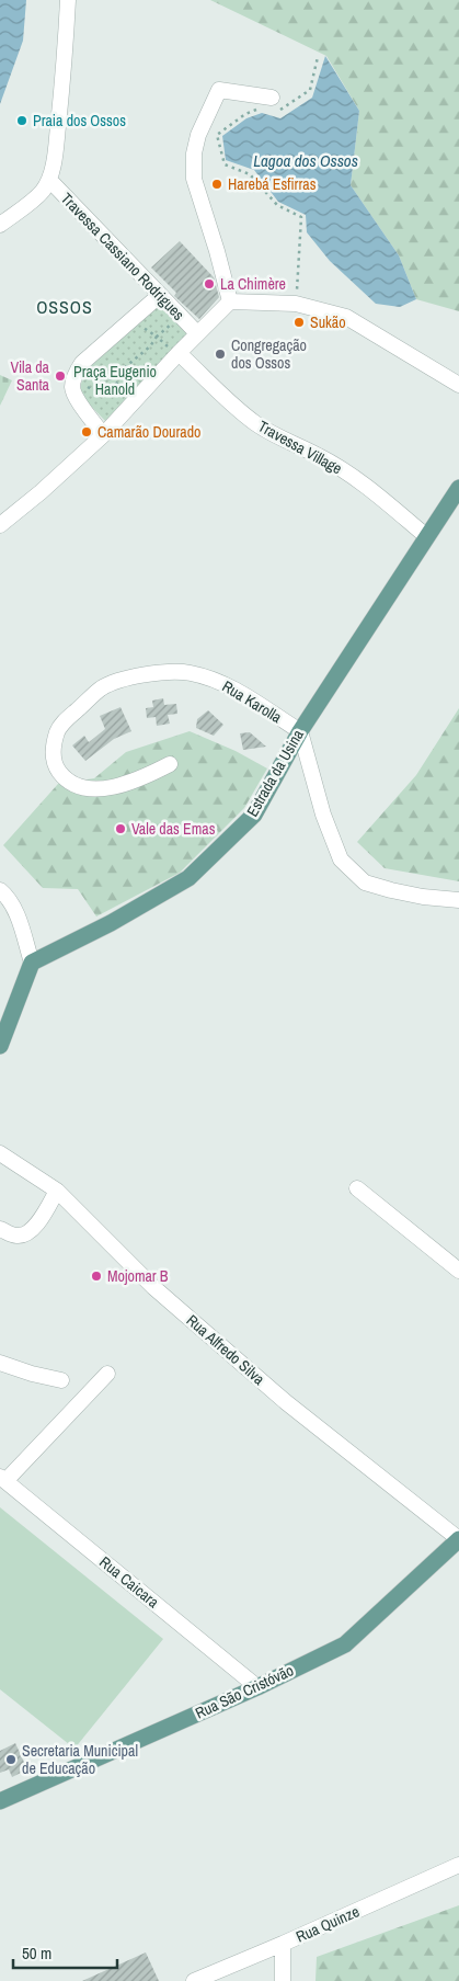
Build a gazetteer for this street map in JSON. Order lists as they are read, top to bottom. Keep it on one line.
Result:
{"streets":{"main road":["Estrada da Usina","Rua São Cristóvão"],"street":["Travessa Cassiano Rodrigues","Travessa Village","Rua Karolla","Rua Alfredo Silva","Rua Caicara","Rua Quinze"]},"crossings":[["Travessa Village","Estrada da Usina"],["Rua Karolla","Estrada da Usina"],["Rua Alfredo Silva","Rua São Cristóvão"],["Rua Caicara","Rua São Cristóvão"]],"districts":["OSSOS"],"water":["Lagoa dos Ossos"],"parks":["Praça Eugenio Hanold"],"places":["Praia dos Ossos","Harebá Esfirras","La Chimère","Sukão","Congregação dos Ossos","Vila da Santa","Camarão Dourado","Vale das Emas","Mojomar B","Secretaria Municipal de Educação"],"scale_bar":"50 m"}
